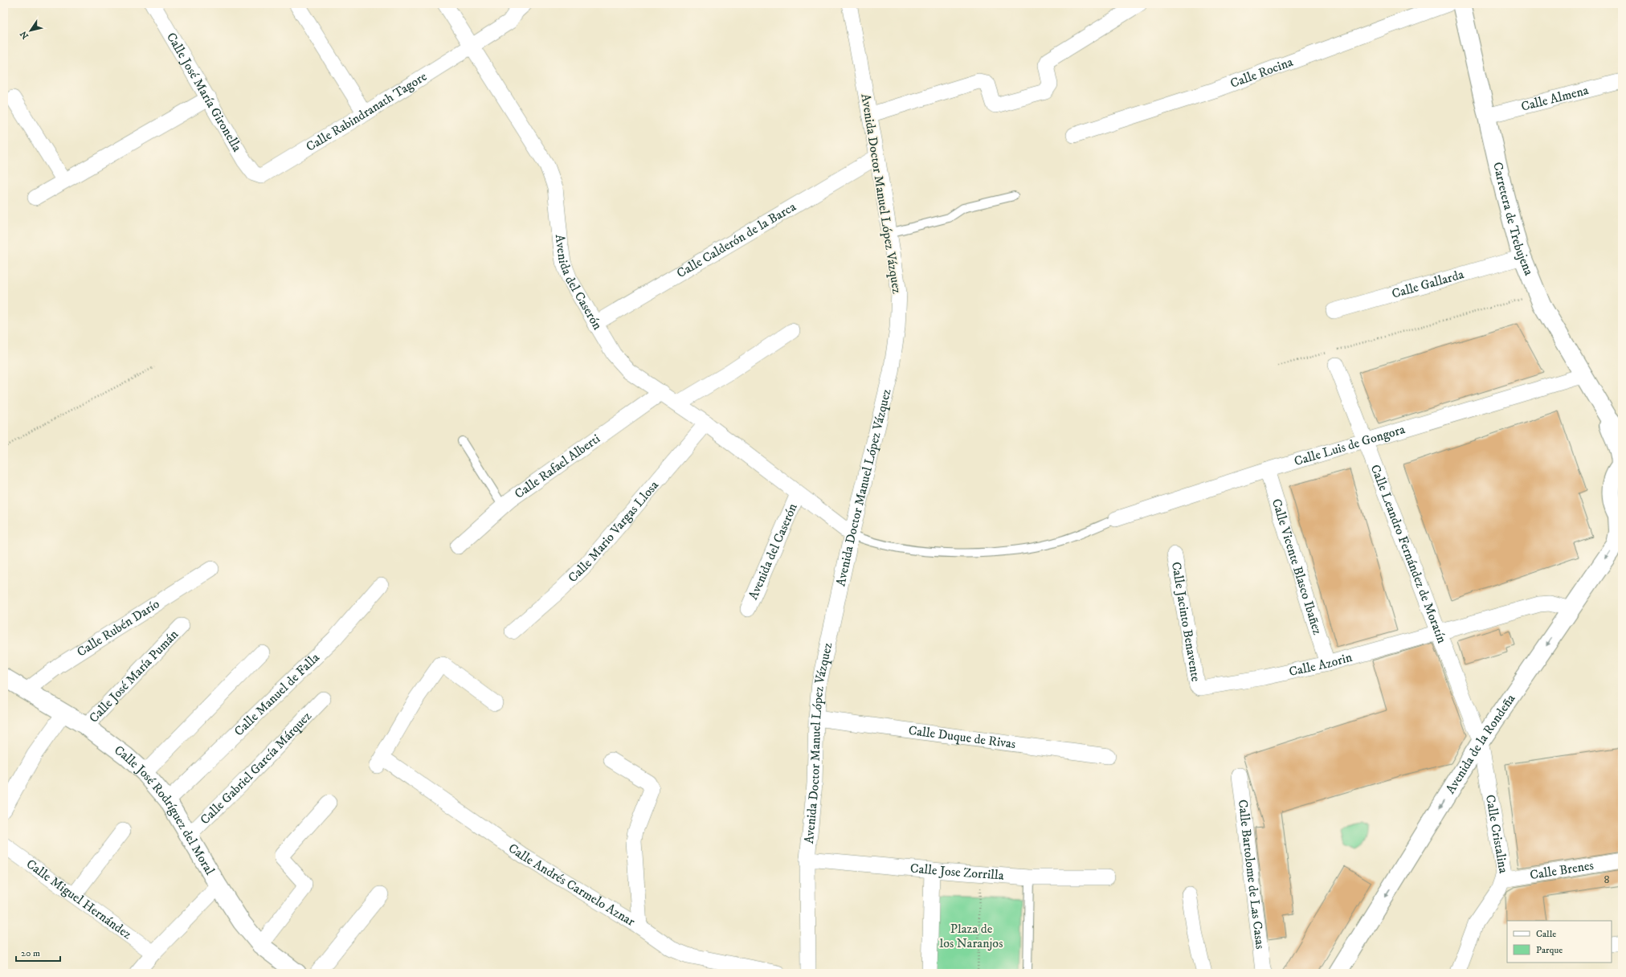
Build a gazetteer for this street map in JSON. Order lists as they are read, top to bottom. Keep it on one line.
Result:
{"streets":{"street":["Calle Rocina","Calle José María Gironella","Calle Almena","Calle Rabindranath Tagore","Avenida Doctor Manuel López Vázquez","Carretera de Trebujena","Calle Calderón de la Barca","Avenida del Caserón","Calle Gallarda","Calle Luis de Gongora","Calle Rafael Alberti","Calle Mario Vargas Llosa","Calle Leandro Fernández de Moratín","Calle Vicente Blasco Ibañez","Calle Jacinto Benavente","Calle Rubén Darío","Calle Azorin","Calle José María Pumán","Calle Manuel de Falla","Calle Duque de Rivas","Avenida de la Rondeña","Calle Gabriel García Márquez","Calle José Rodríguez del Moral","Calle Cristalina","Calle Brenes","Calle Jose Zorrilla","Calle Bartolome de Las Casas","Calle Andrés Carmelo Aznar","Calle Miguel Hernández"]},"crossings":[["Calle José María Gironella","Calle Rabindranath Tagore"],["Calle Almena","Carretera de Trebujena"],["Calle Rabindranath Tagore","Avenida del Caserón"],["Avenida Doctor Manuel López Vázquez","Calle Calderón de la Barca"],["Avenida Doctor Manuel López Vázquez","Avenida del Caserón"],["Avenida Doctor Manuel López Vázquez","Calle Duque de Rivas"],["Avenida Doctor Manuel López Vázquez","Calle Jose Zorrilla"],["Carretera de Trebujena","Calle Gallarda"],["Carretera de Trebujena","Calle Luis de Gongora"],["Carretera de Trebujena","Avenida de la Rondeña"],["Calle Calderón de la Barca","Avenida del Caserón"],["Avenida del Caserón","Calle Rafael Alberti"],["Avenida del Caserón","Calle Mario Vargas Llosa"],["Calle Luis de Gongora","Calle Leandro Fernández de Moratín"],["Calle Luis de Gongora","Calle Vicente Blasco Ibañez"],["Calle Leandro Fernández de Moratín","Calle Azorin"],["Calle Leandro Fernández de Moratín","Avenida de la Rondeña"],["Calle Leandro Fernández de Moratín","Calle Cristalina"],["Calle Vicente Blasco Ibañez","Calle Azorin"],["Calle Jacinto Benavente","Calle Azorin"],["Calle Rubén Darío","Calle José Rodríguez del Moral"],["Calle Azorin","Avenida de la Rondeña"],["Calle José María Pumán","Calle José Rodríguez del Moral"],["Calle Manuel de Falla","Calle José Rodríguez del Moral"],["Avenida de la Rondeña","Calle Cristalina"],["Calle Gabriel García Márquez","Calle José Rodríguez del Moral"],["Calle Cristalina","Calle Brenes"]],"one_way":["Avenida de la Rondeña"],"parks":["Plaza de los Naranjos"],"house_numbers":["8"],"legend":["Calle","Parque"],"scale_bar":"20 m","north":"bottom left"}
